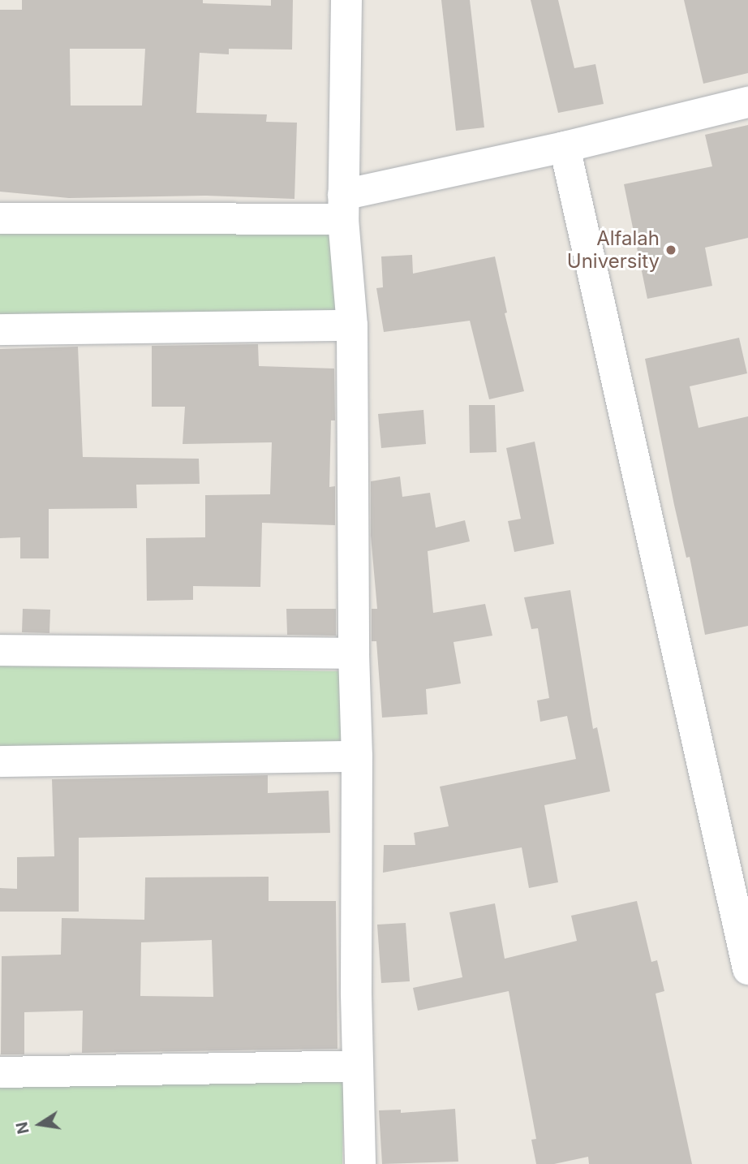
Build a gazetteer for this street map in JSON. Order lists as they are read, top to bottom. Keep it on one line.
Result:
{"places":["Alfalah University"],"north":"left"}
